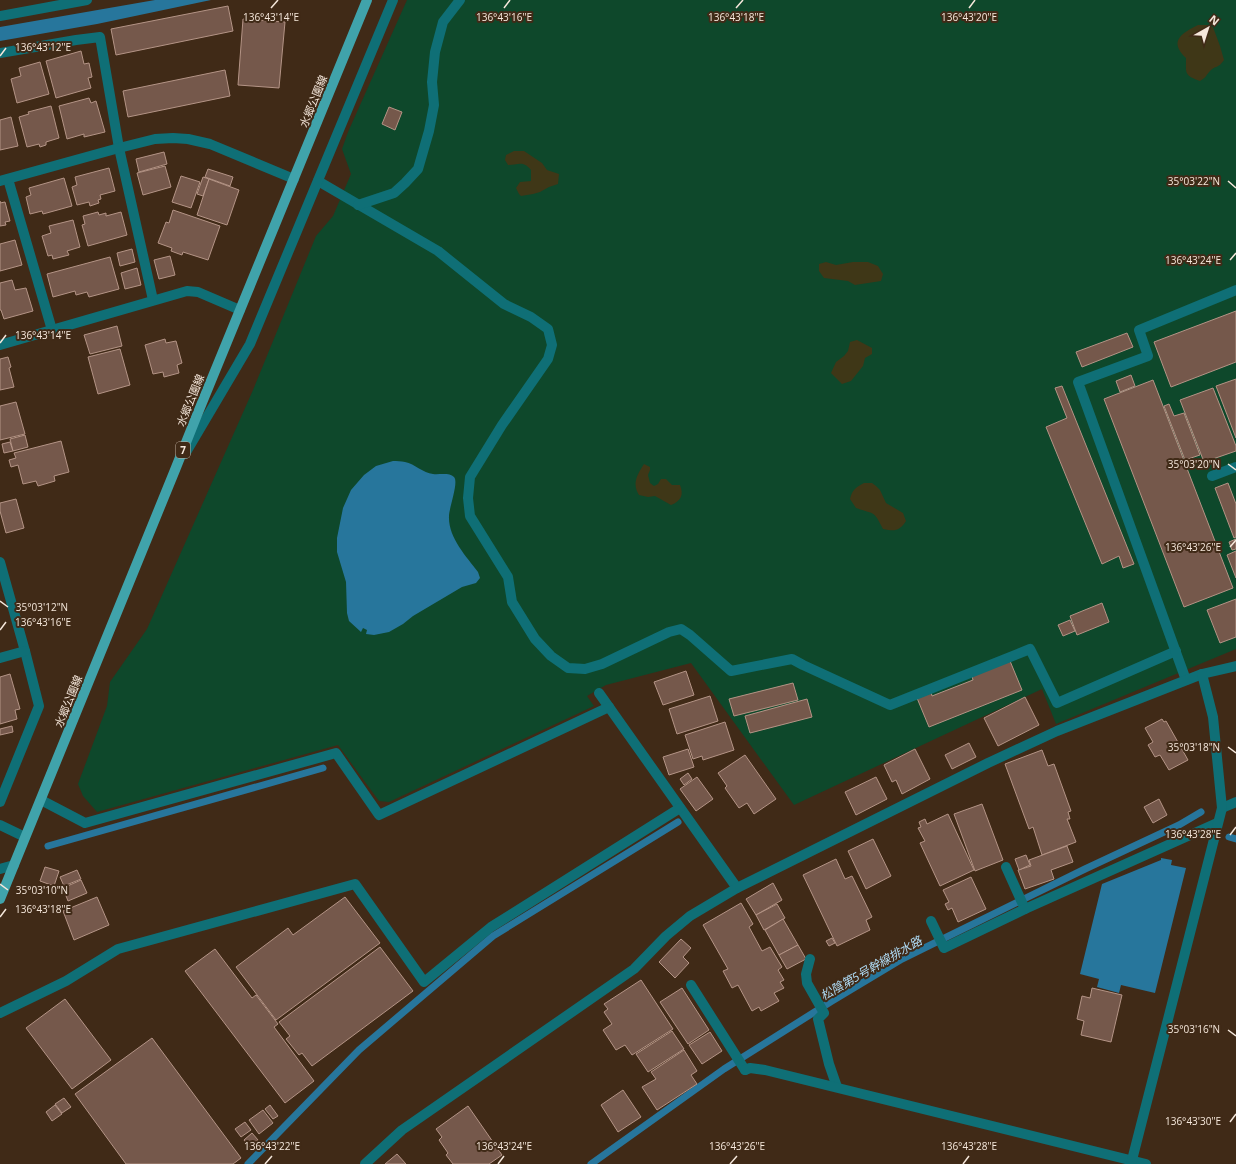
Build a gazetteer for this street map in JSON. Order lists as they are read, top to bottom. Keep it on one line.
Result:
{"streets":{"main road":["水郷公園線","7"]},"water":["松陰第5号幹線排水路"],"north":"top right","coordinates":["136°43'14\"E","136°43'18\"E","136°43'20\"E","136°43'16\"E","136°43'12\"E","35°03'22\"N","136°43'24\"E","35°03'20\"N","136°43'26\"E","35°03'12\"N","35°03'18\"N","136°43'28\"E","35°03'10\"N","35°03'16\"N","136°43'30\"E","136°43'22\"E"]}
